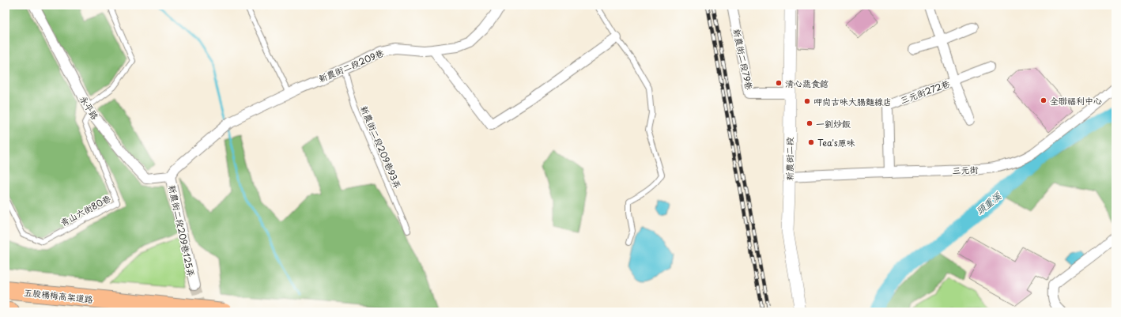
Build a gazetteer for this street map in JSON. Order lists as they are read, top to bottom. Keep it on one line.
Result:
{"streets":{"highway":["五股楊梅高架道路"],"street":["新農街二段79巷","新農街二段209巷","三元街272巷","永平路","新農街二段","三元街","新農街二段209巷125弄"],"lane":["新農街二段209巷93弄","青山六街80巷"]},"crossings":[["新農街二段79巷","新農街二段"],["新農街二段209巷","永平路"],["新農街二段209巷","新農街二段209巷93弄"],["新農街二段209巷","新農街二段209巷125弄"],["三元街272巷","三元街"],["永平路","青山六街80巷"],["永平路","新農街二段209巷125弄"],["新農街二段","三元街"]],"water":["頭重溪"],"places":["清心蔬食館","全聯福利中心","呷尚古味大腸麵線店","一劉炒飯","Tea's原味"]}
